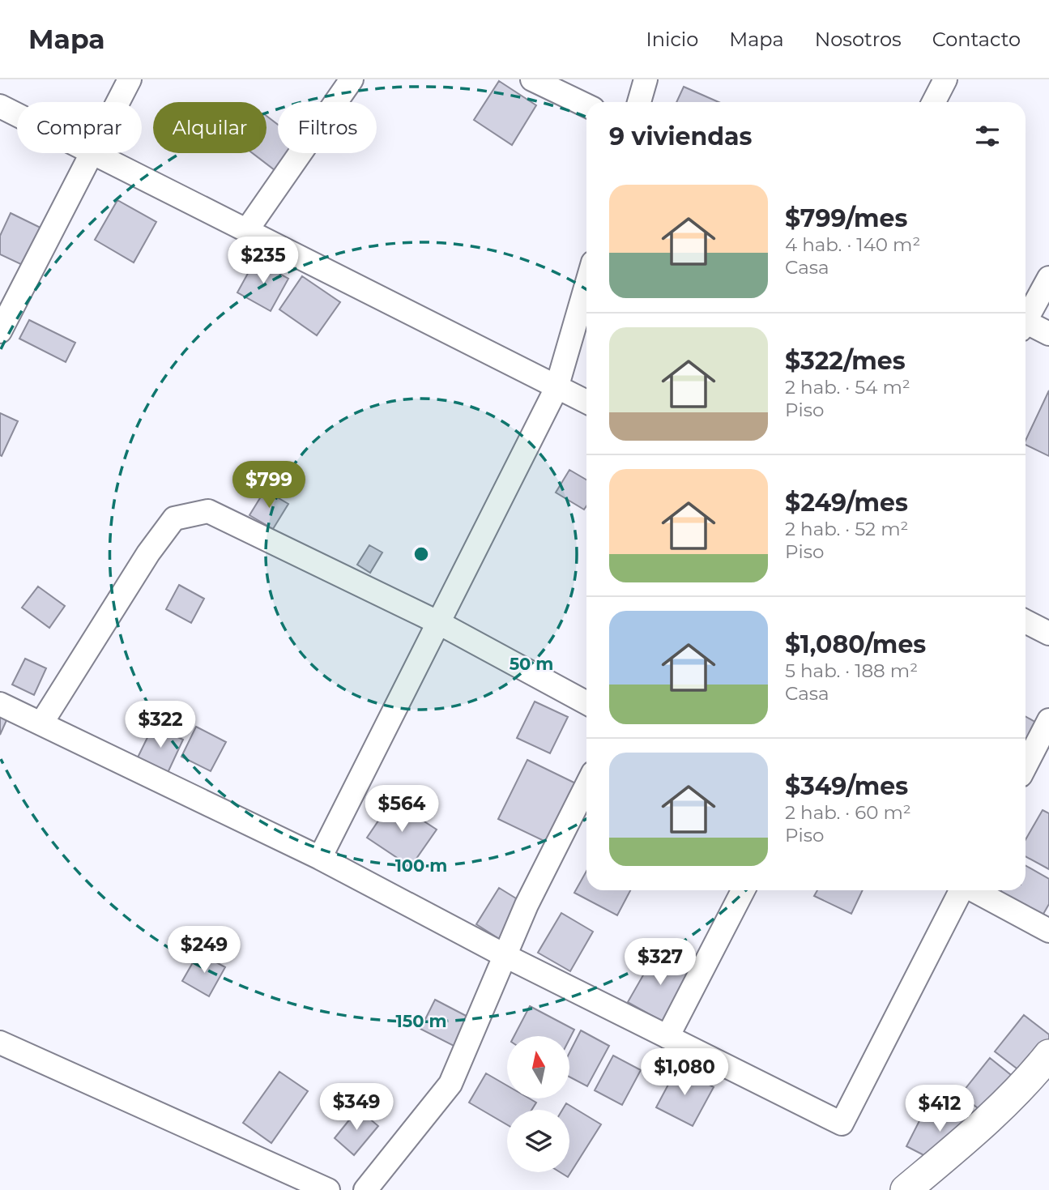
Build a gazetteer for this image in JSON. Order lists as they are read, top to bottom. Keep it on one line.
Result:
{"north":"top","page":{"header":"Mapa","nav":["Inicio","Mapa","Nosotros","Contacto"],"chip":["Comprar","Alquilar","Filtros"],"heading":"9 viviendas","list":[{"name":"$799/mes","note":"4 hab. · 140 m² · Casa"},{"name":"$322/mes","note":"2 hab. · 54 m² · Piso"},{"name":"$249/mes","note":"2 hab. · 52 m² · Piso"},{"name":"$1,080/mes","note":"5 hab. · 188 m² · Casa"},{"name":"$349/mes","note":"2 hab. · 60 m² · Piso"}],"price":["$235","$799","$322","$564","$249","$327","$1,080","$349","$412"]},"rings":["50 m","100 m","150 m"]}
